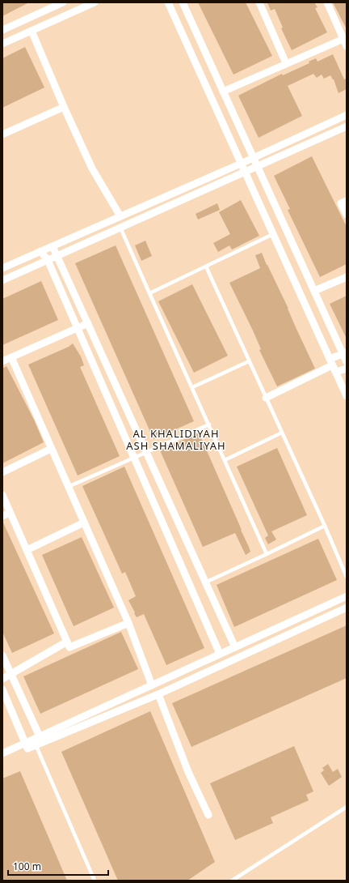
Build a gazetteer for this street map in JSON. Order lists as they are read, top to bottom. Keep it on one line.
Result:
{"districts":["AL KHALIDIYAH ASH SHAMALIYAH"],"scale_bar":"100 m"}
